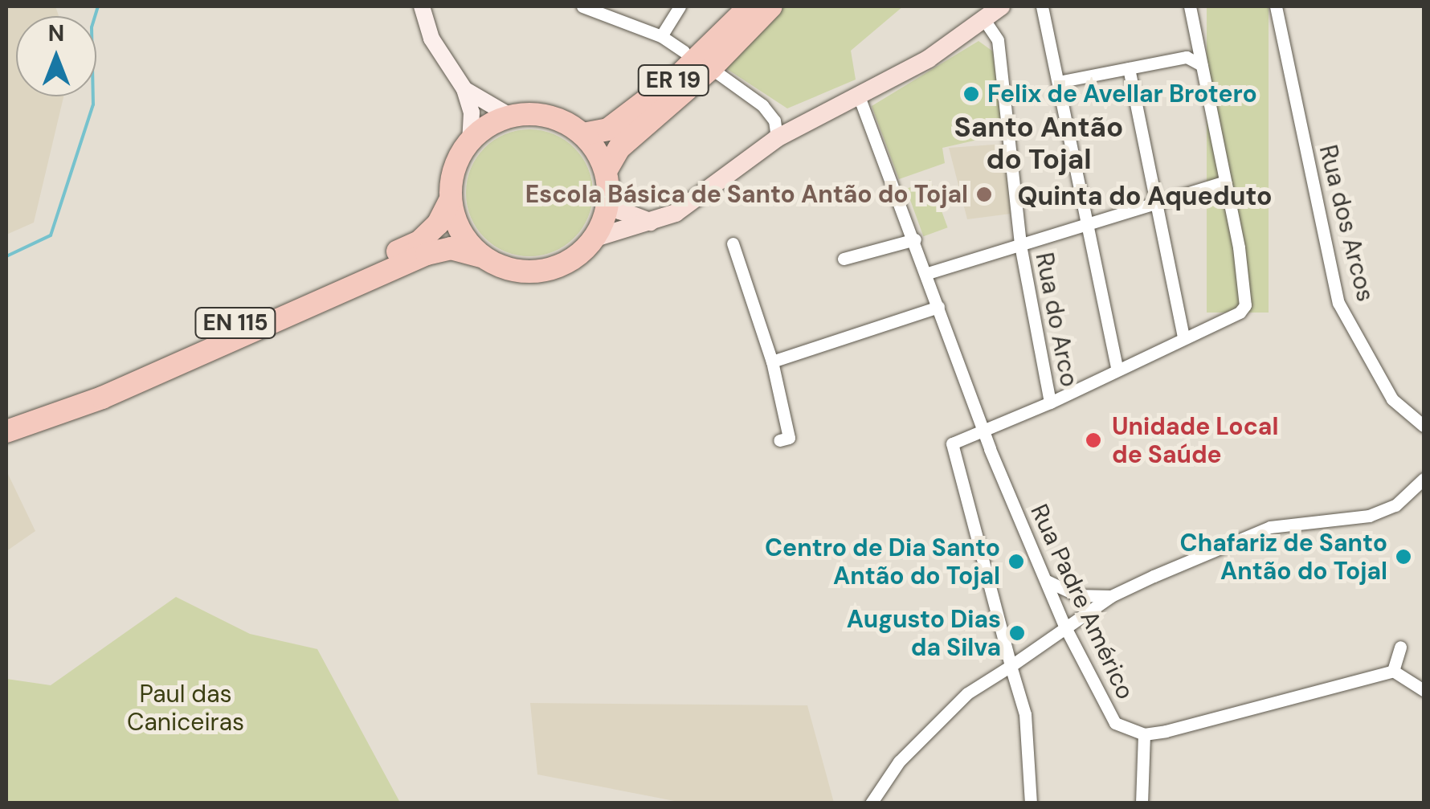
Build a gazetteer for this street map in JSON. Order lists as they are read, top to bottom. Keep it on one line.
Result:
{"streets":{"highway":["ER 19","EN 115"],"street":["Rua dos Arcos","Rua do Arco","Rua Padre Américo"]},"crossings":[["ER 19","EN 115"]],"districts":["Santo Antão do Tojal","Quinta do Aqueduto"],"parks":["Paul das Caniceiras"],"places":["Felix de Avellar Brotero","Escola Básica de Santo Antão do Tojal","Unidade Local de Saúde","Chafariz de Santo Antão do Tojal","Centro de Dia Santo Antão do Tojal","Augusto Dias da Silva"],"north":"top"}
